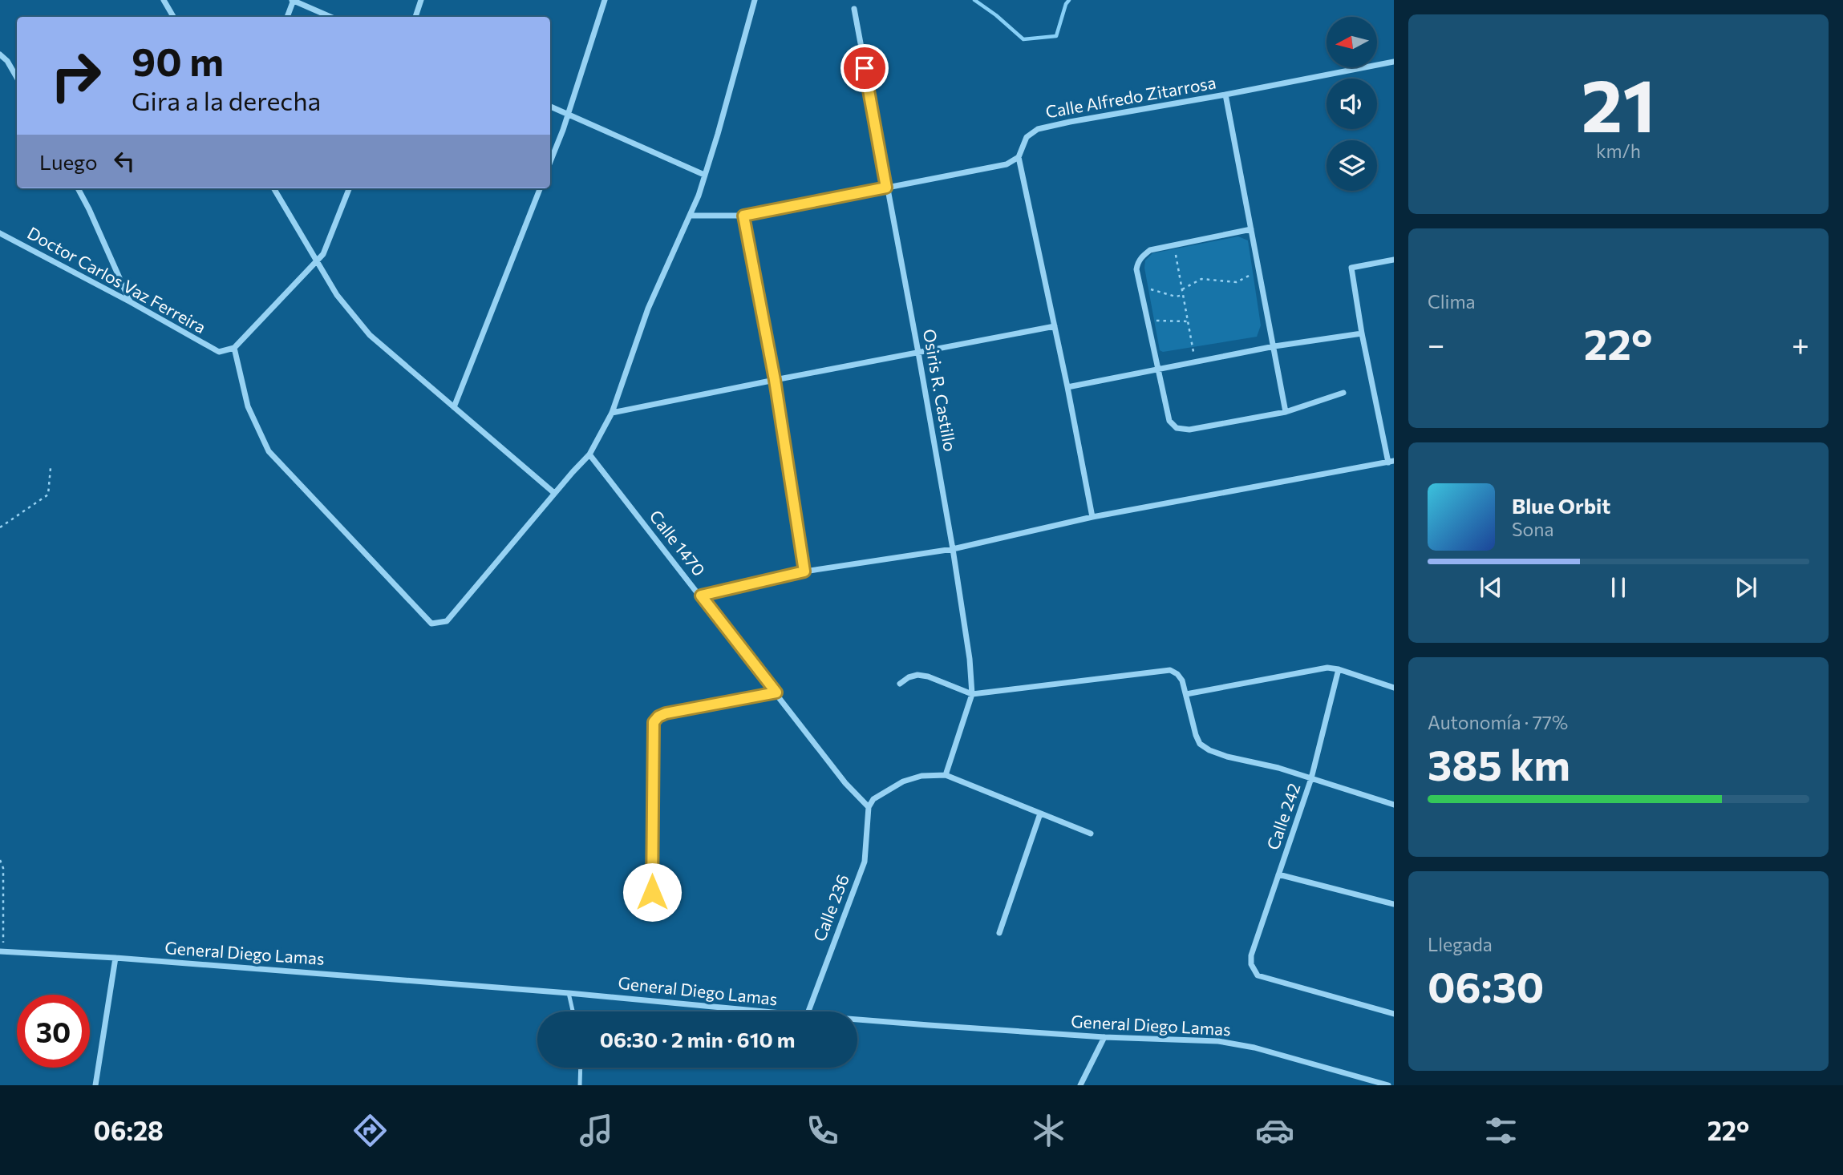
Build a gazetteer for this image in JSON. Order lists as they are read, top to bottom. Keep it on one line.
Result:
{"streets":{"street":["Calle Alfredo Zitarrosa","Doctor Carlos Vaz Ferreira","Osiris R. Castillo","Calle 1470","Calle 242","Calle 236","General Diego Lamas"]},"crossings":[["Calle 1470","Calle 236"]],"north":"left","page":{"tile":[["21","km/h"],"Clima",["Autonomía · 77%","385 km"],["Llegada","06:30"]],"turn":["90 m","Gira a la derecha"],"then":"Luego","heat":["−","22°","+"],"song":["Blue Orbit","Sona"],"limit":"30","trip":"06:30 · 2 min · 610 m","tabs":["06:28","22°"]}}
